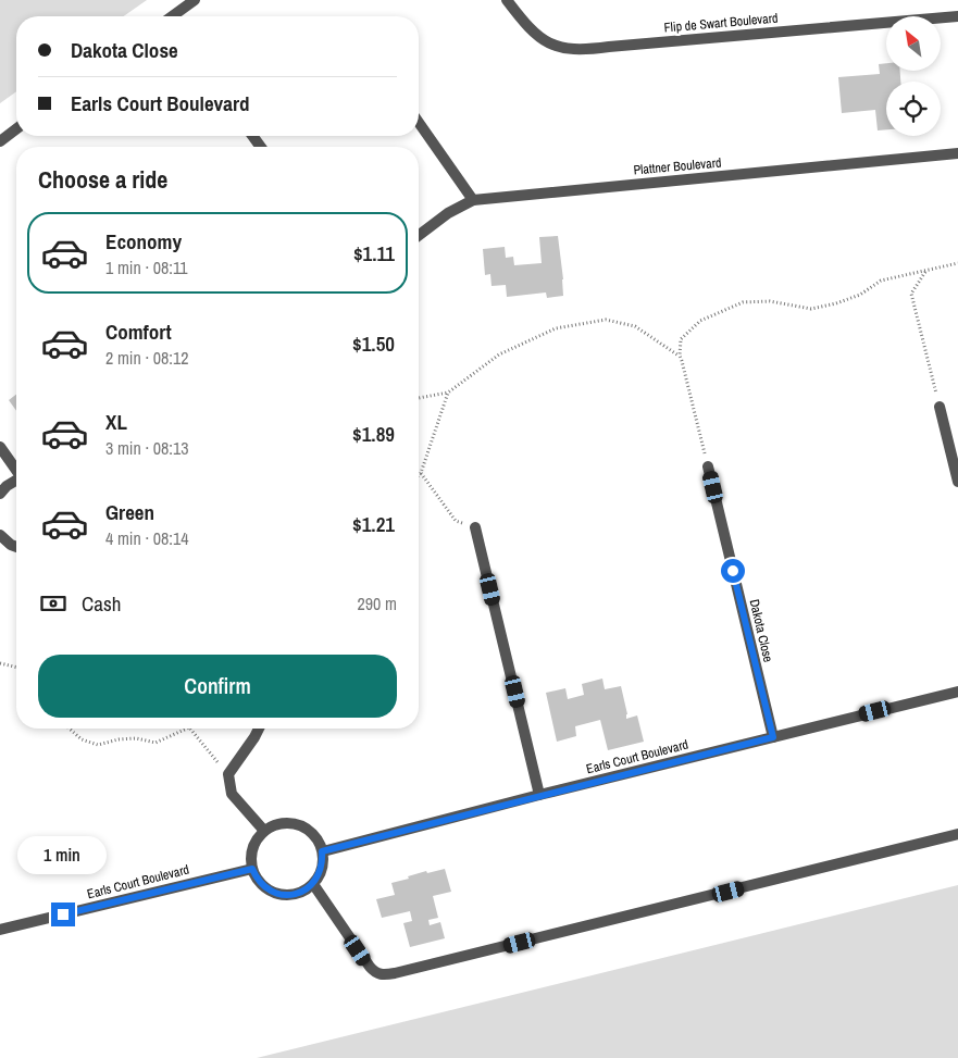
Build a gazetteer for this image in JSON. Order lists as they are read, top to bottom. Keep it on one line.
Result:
{"streets":{"street":["Flip de Swart Boulevard","Plattner Boulevard","Dakota Close","Earls Court Boulevard"]},"crossings":[["Dakota Close","Earls Court Boulevard"]],"north":"top left","page":{"banner":["Dakota Close","Earls Court Boulevard"],"heading":"Choose a ride","list":[{"name":"Economy","note":"1 min · 08:11","value":"$1.11"},{"name":"Comfort","note":"2 min · 08:12","value":"$1.50"},{"name":"XL","note":"3 min · 08:13","value":"$1.89"},{"name":"Green","note":"4 min · 08:14","value":"$1.21"}],"pay":["Cash","290 m"],"buttons":"Confirm","bubble":"1 min"}}
